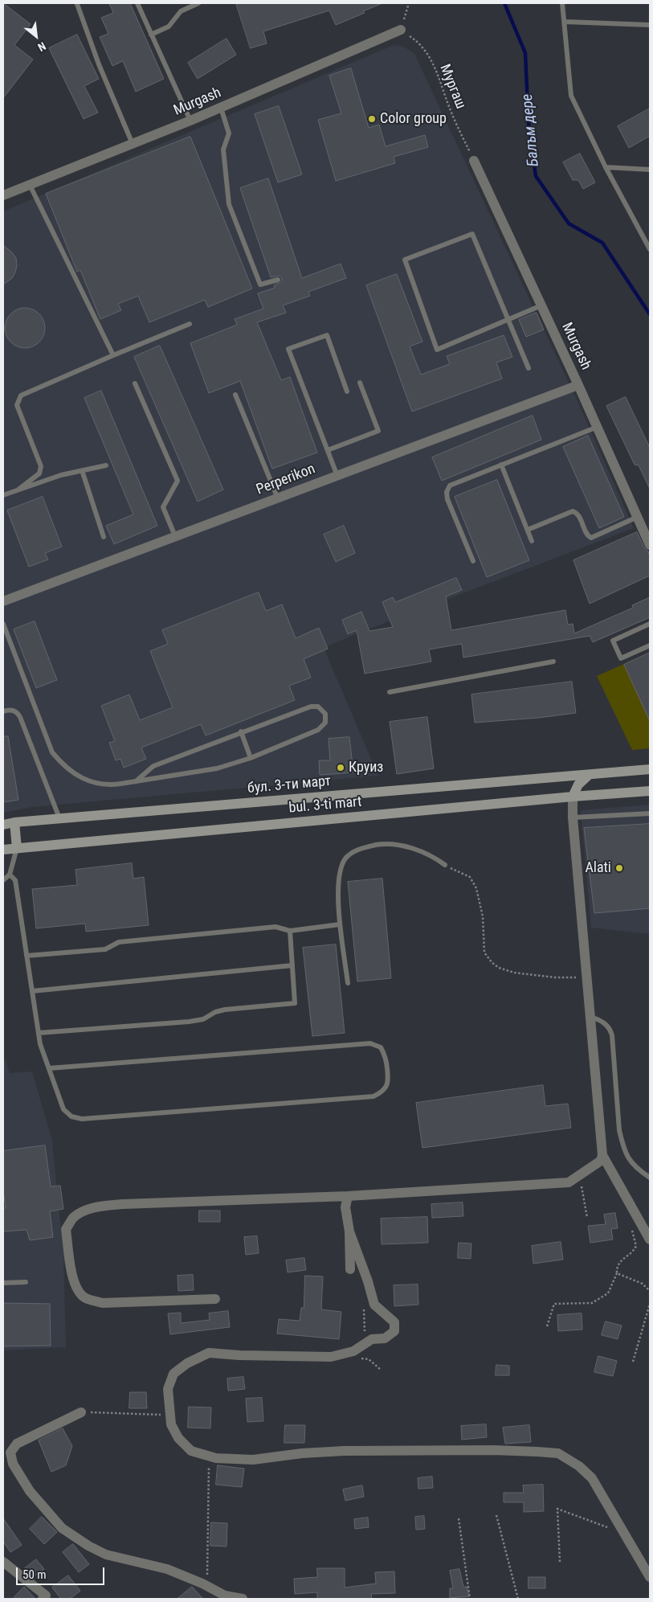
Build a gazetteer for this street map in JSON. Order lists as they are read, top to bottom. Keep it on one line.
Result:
{"streets":{"street":["Murgash","Perperikon","бул. 3-ти март","bul. 3-ti mart"],"path":["Мургаш"]},"crossings":[["Мургаш","Murgash"],["Murgash","Perperikon"]],"water":["Балъм дере"],"places":["Color group","Круиз","Alati"],"scale_bar":"50 m","north":"bottom right"}
